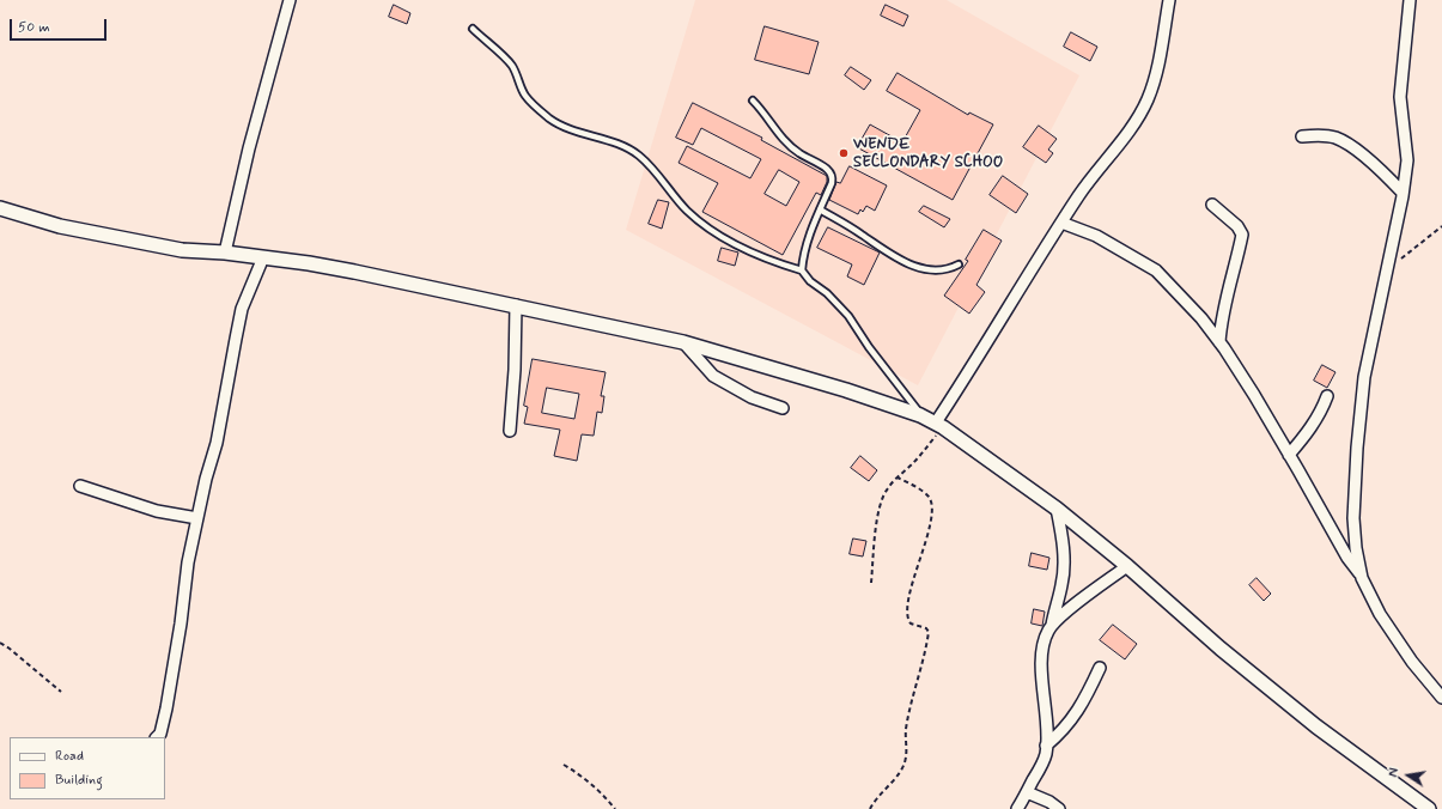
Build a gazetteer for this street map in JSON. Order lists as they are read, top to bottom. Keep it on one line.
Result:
{"places":["WENDE SECLONDARY SCHOO"],"legend":["Road","Building"],"scale_bar":"50 m","north":"left"}
